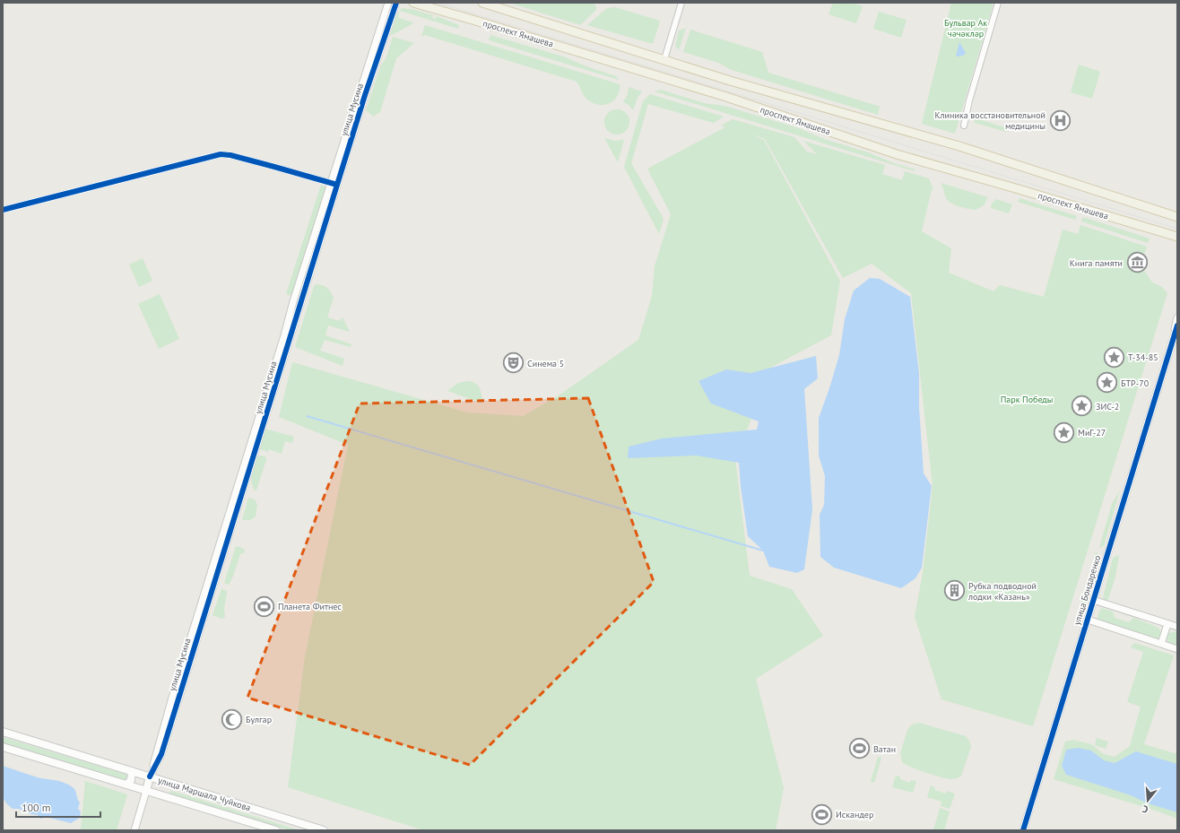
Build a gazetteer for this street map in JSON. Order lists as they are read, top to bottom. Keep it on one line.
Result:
{"streets":{"main road":["проспект Ямашева","улица Мусина","улица Маршала Чуйкова"],"street":["улица Бондаренко"]},"crossings":[["улица Мусина","улица Маршала Чуйкова"]],"parks":["Бульвар Ак чәчәкләр","Парк Победы"],"places":{"hospital":["Клиника восстановительной медицины"],"museum":["Книга памяти"],"place":["Т-34-85","БТР-70","ЗИС-2","МиГ-27"],"theatre":["Синема 5"],"building":["Рубка подводной лодки «Казань»"],"sports":["Планета Фитнес","Ватан","Искандер"],"mosque":["Булгар"]},"scale_bar":"100 m","north":"bottom"}
